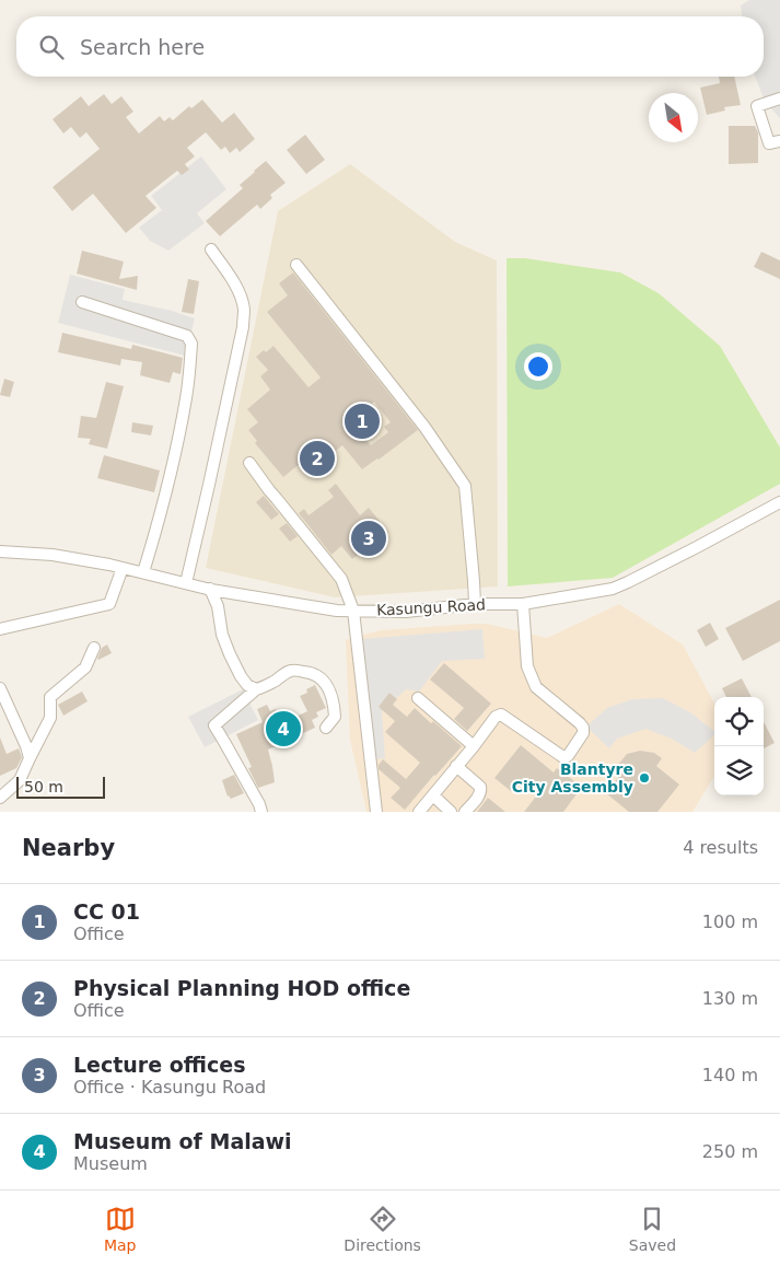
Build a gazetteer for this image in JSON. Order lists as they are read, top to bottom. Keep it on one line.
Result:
{"streets":{"street":["Kasungu Road"]},"places":["Blantyre City Assembly"],"scale_bar":"50 m","north":"bottom right","page":{"search":"Search here","pins":["1","2","3","4"],"scale":"50 m","heading":["Nearby","4 results"],"list":[{"mark":"1","name":"CC 01","note":"Office","value":"100 m"},{"mark":"2","name":"Physical Planning HOD office","note":"Office","value":"130 m"},{"mark":"3","name":"Lecture offices","note":"Office · Kasungu Road","value":"140 m"},{"mark":"4","name":"Museum of Malawi","note":"Museum","value":"250 m"}],"nav":["Map","Directions","Saved"]}}
